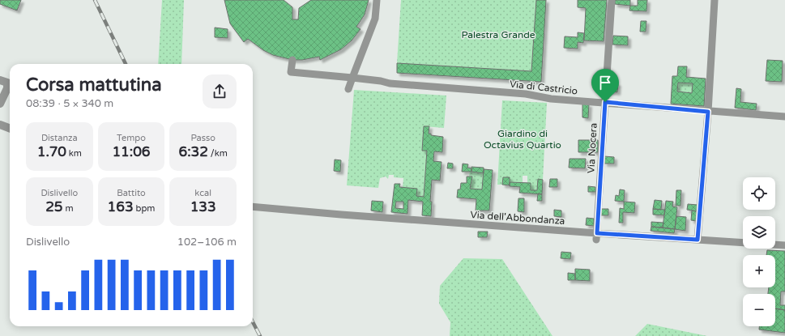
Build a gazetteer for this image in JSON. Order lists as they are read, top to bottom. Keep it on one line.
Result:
{"streets":{"street":["Via di Castricio","Via Nocera","Via dell'Abbondanza"]},"crossings":[["Via di Castricio","Via Nocera"],["Via Nocera","Via dell'Abbondanza"]],"parks":["Palestra Grande","Giardino di Octavius Quartio"],"page":{"heading":["Corsa mattutina","08:39 · 5 × 340 m"],"stats":[["Distanza","1.70 km"],["Tempo","11:06"],["Passo","6:32 /km"],["Dislivello","25 m"],["Battito","163 bpm"],["kcal","133"]],"map_buttons":["+","−"],"chart":["Dislivello","102–106 m"]}}
